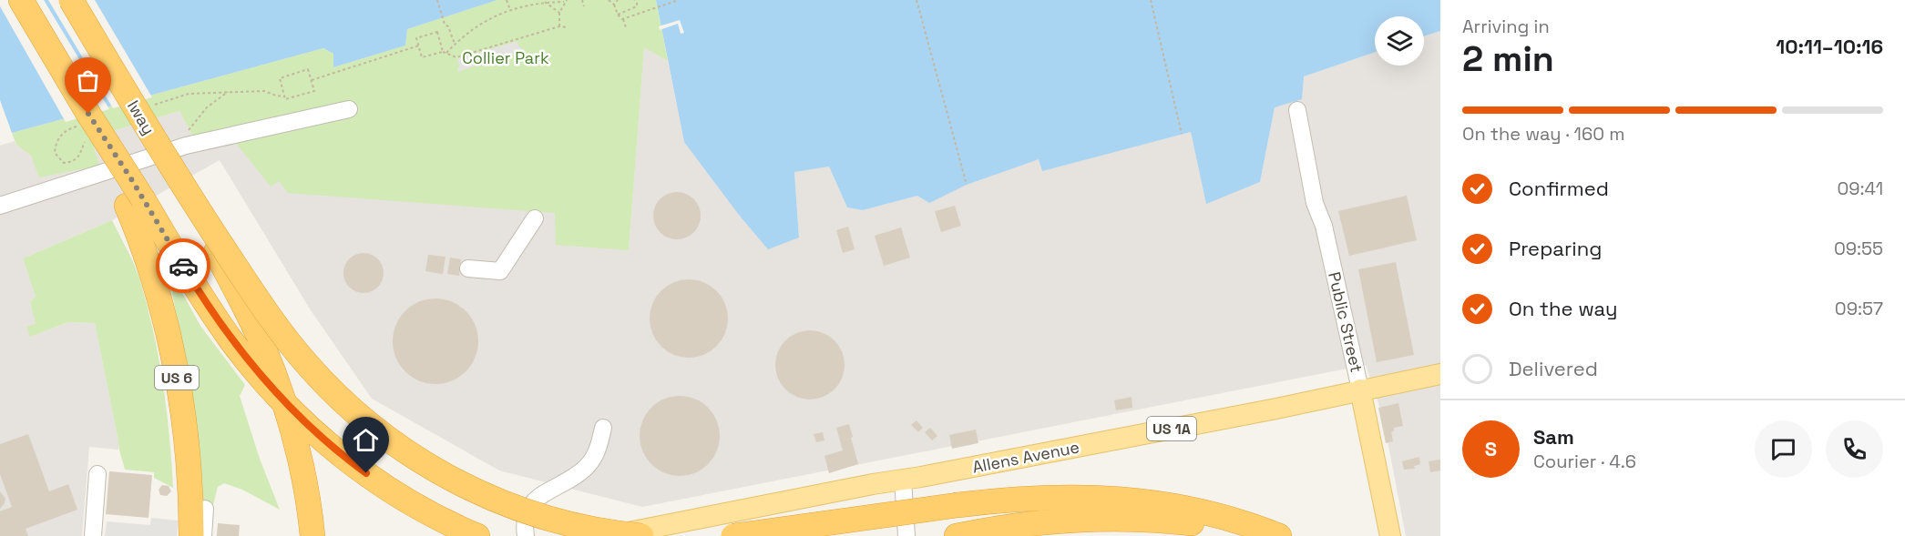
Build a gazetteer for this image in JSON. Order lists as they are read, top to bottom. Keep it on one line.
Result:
{"streets":{"highway":["Iway","US 6"],"main road":["Public Street","US 1A","Allens Avenue"]},"crossings":[["Public Street","Allens Avenue"]],"parks":["Collier Park"],"page":{"heading":["2 min","Arriving in","10:11–10:16"],"panel":["Sam","Courier · 4.6"],"bar":"On the way · 160 m","list":[["Confirmed","09:41"],["Preparing","09:55"],["On the way","09:57"],"Delivered"],"round":"S"}}
